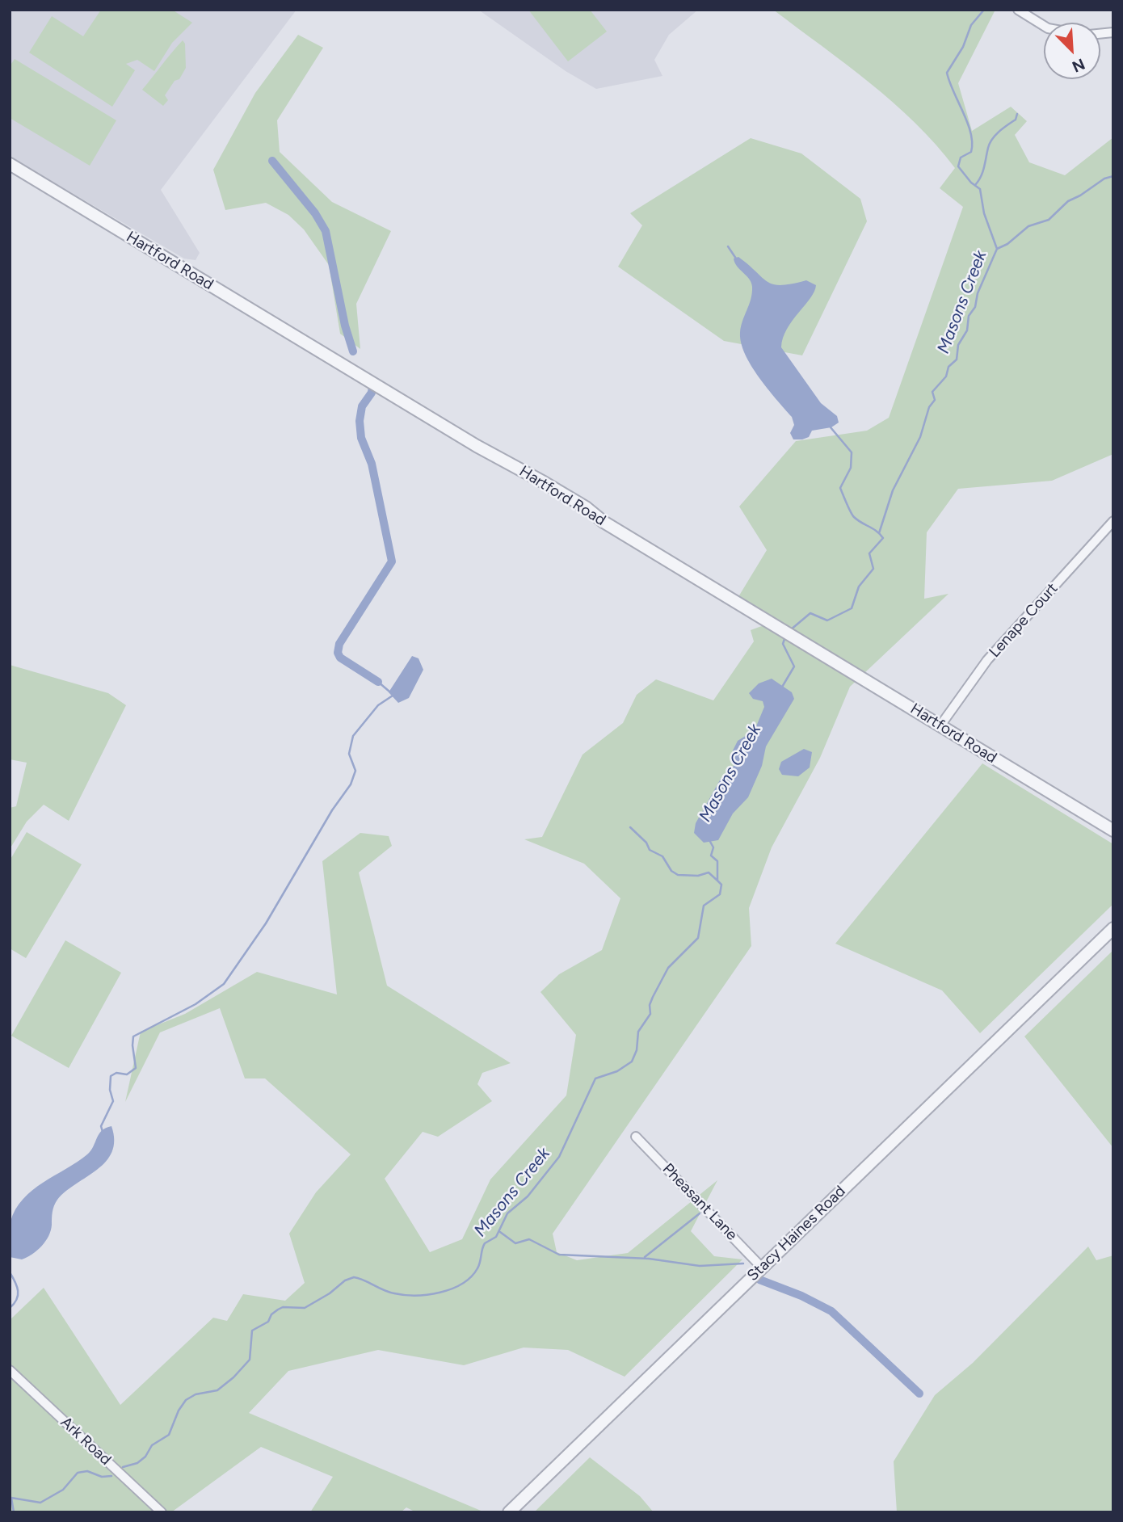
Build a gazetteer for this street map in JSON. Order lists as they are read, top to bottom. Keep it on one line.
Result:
{"streets":{"street":["Hartford Road","Lenape Court","Pheasant Lane","Stacy Haines Road","Ark Road"]},"crossings":[["Hartford Road","Lenape Court"],["Pheasant Lane","Stacy Haines Road"]],"water":["Masons Creek"],"north":"bottom right"}
